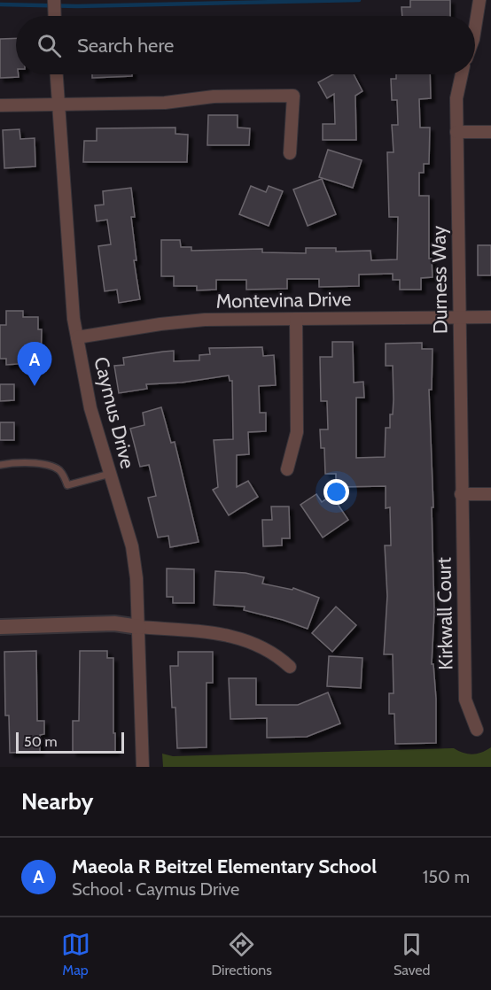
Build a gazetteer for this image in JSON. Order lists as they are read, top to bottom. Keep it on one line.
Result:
{"streets":{"street":["Durness Way","Montevina Drive","Caymus Drive","Kirkwall Court"]},"crossings":[["Durness Way","Montevina Drive"],["Durness Way","Kirkwall Court"],["Montevina Drive","Caymus Drive"]],"scale_bar":"50 m","page":{"search":"Search here","pins":"A","scale":"50 m","heading":"Nearby","list":[{"mark":"A","name":"Maeola R Beitzel Elementary School","note":"School · Caymus Drive","value":"150 m"}],"nav":["Map","Directions","Saved"]}}
